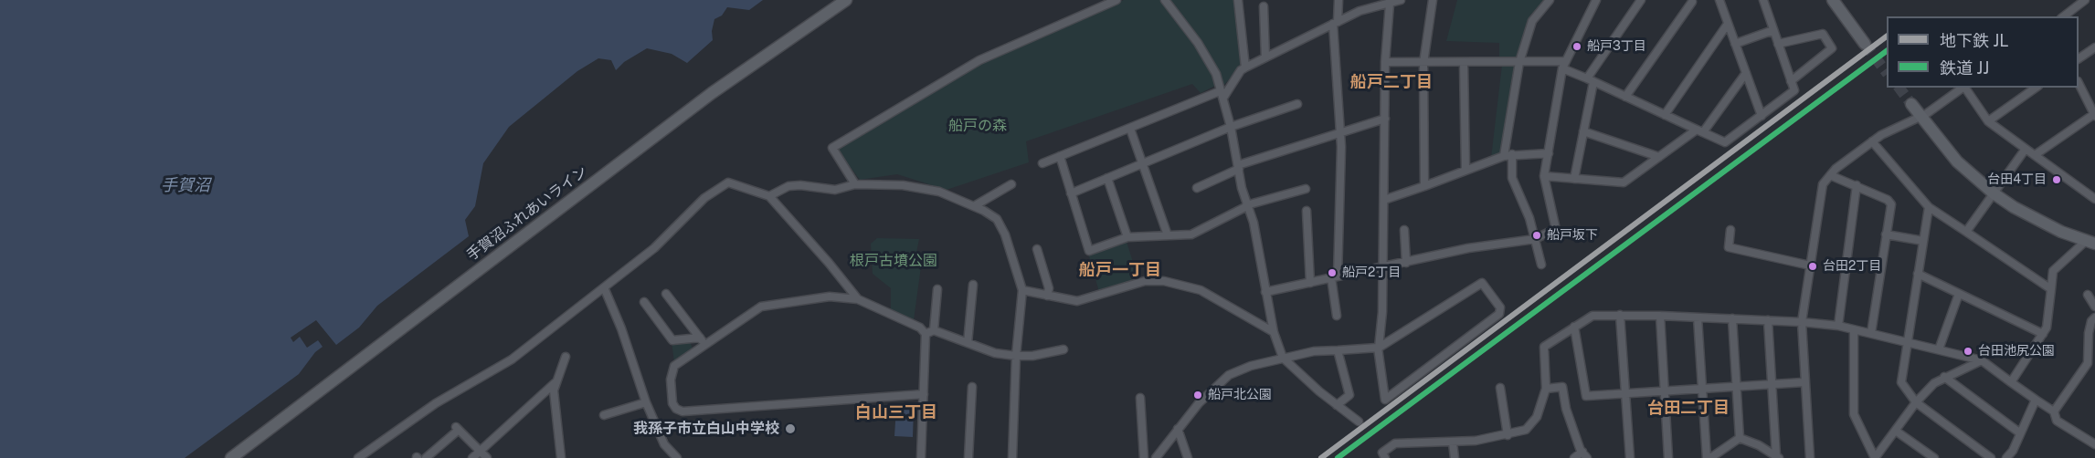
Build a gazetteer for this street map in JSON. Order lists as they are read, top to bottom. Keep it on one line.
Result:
{"streets":{"street":["手賀沼ふれあいライン"]},"districts":["船戸二丁目","船戸一丁目","台田二丁目","白山三丁目"],"water":["手賀沼"],"parks":["船戸の森","根戸古墳公園"],"places":["船戸3丁目","台田4丁目","船戸坂下","台田2丁目","船戸2丁目","台田池尻公園","船戸北公園","我孫子市立白山中学校"],"lines":["metro line JL","rail line JJ"],"legend":["地下鉄 JL","鉄道 JJ"]}
